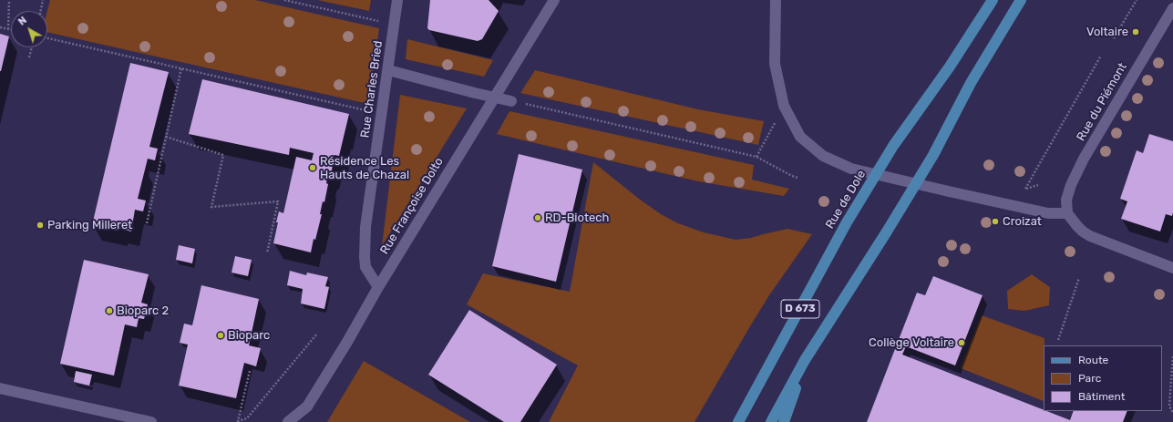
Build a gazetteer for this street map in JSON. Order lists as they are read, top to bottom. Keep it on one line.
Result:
{"streets":{"main road":["Rue de Dole","D 673"],"street":["Rue Charles Bried","Rue du Piémont","Rue Françoise Dolto"]},"crossings":[["Rue Charles Bried","Rue Françoise Dolto"]],"places":["Voltaire","Résidence Les Hauts de Chazal","RD-Biotech","Croizat","Parking Milleret","Bioparc 2","Bioparc","Collège Voltaire"],"legend":["Route","Parc","Bâtiment"],"north":"top left"}
